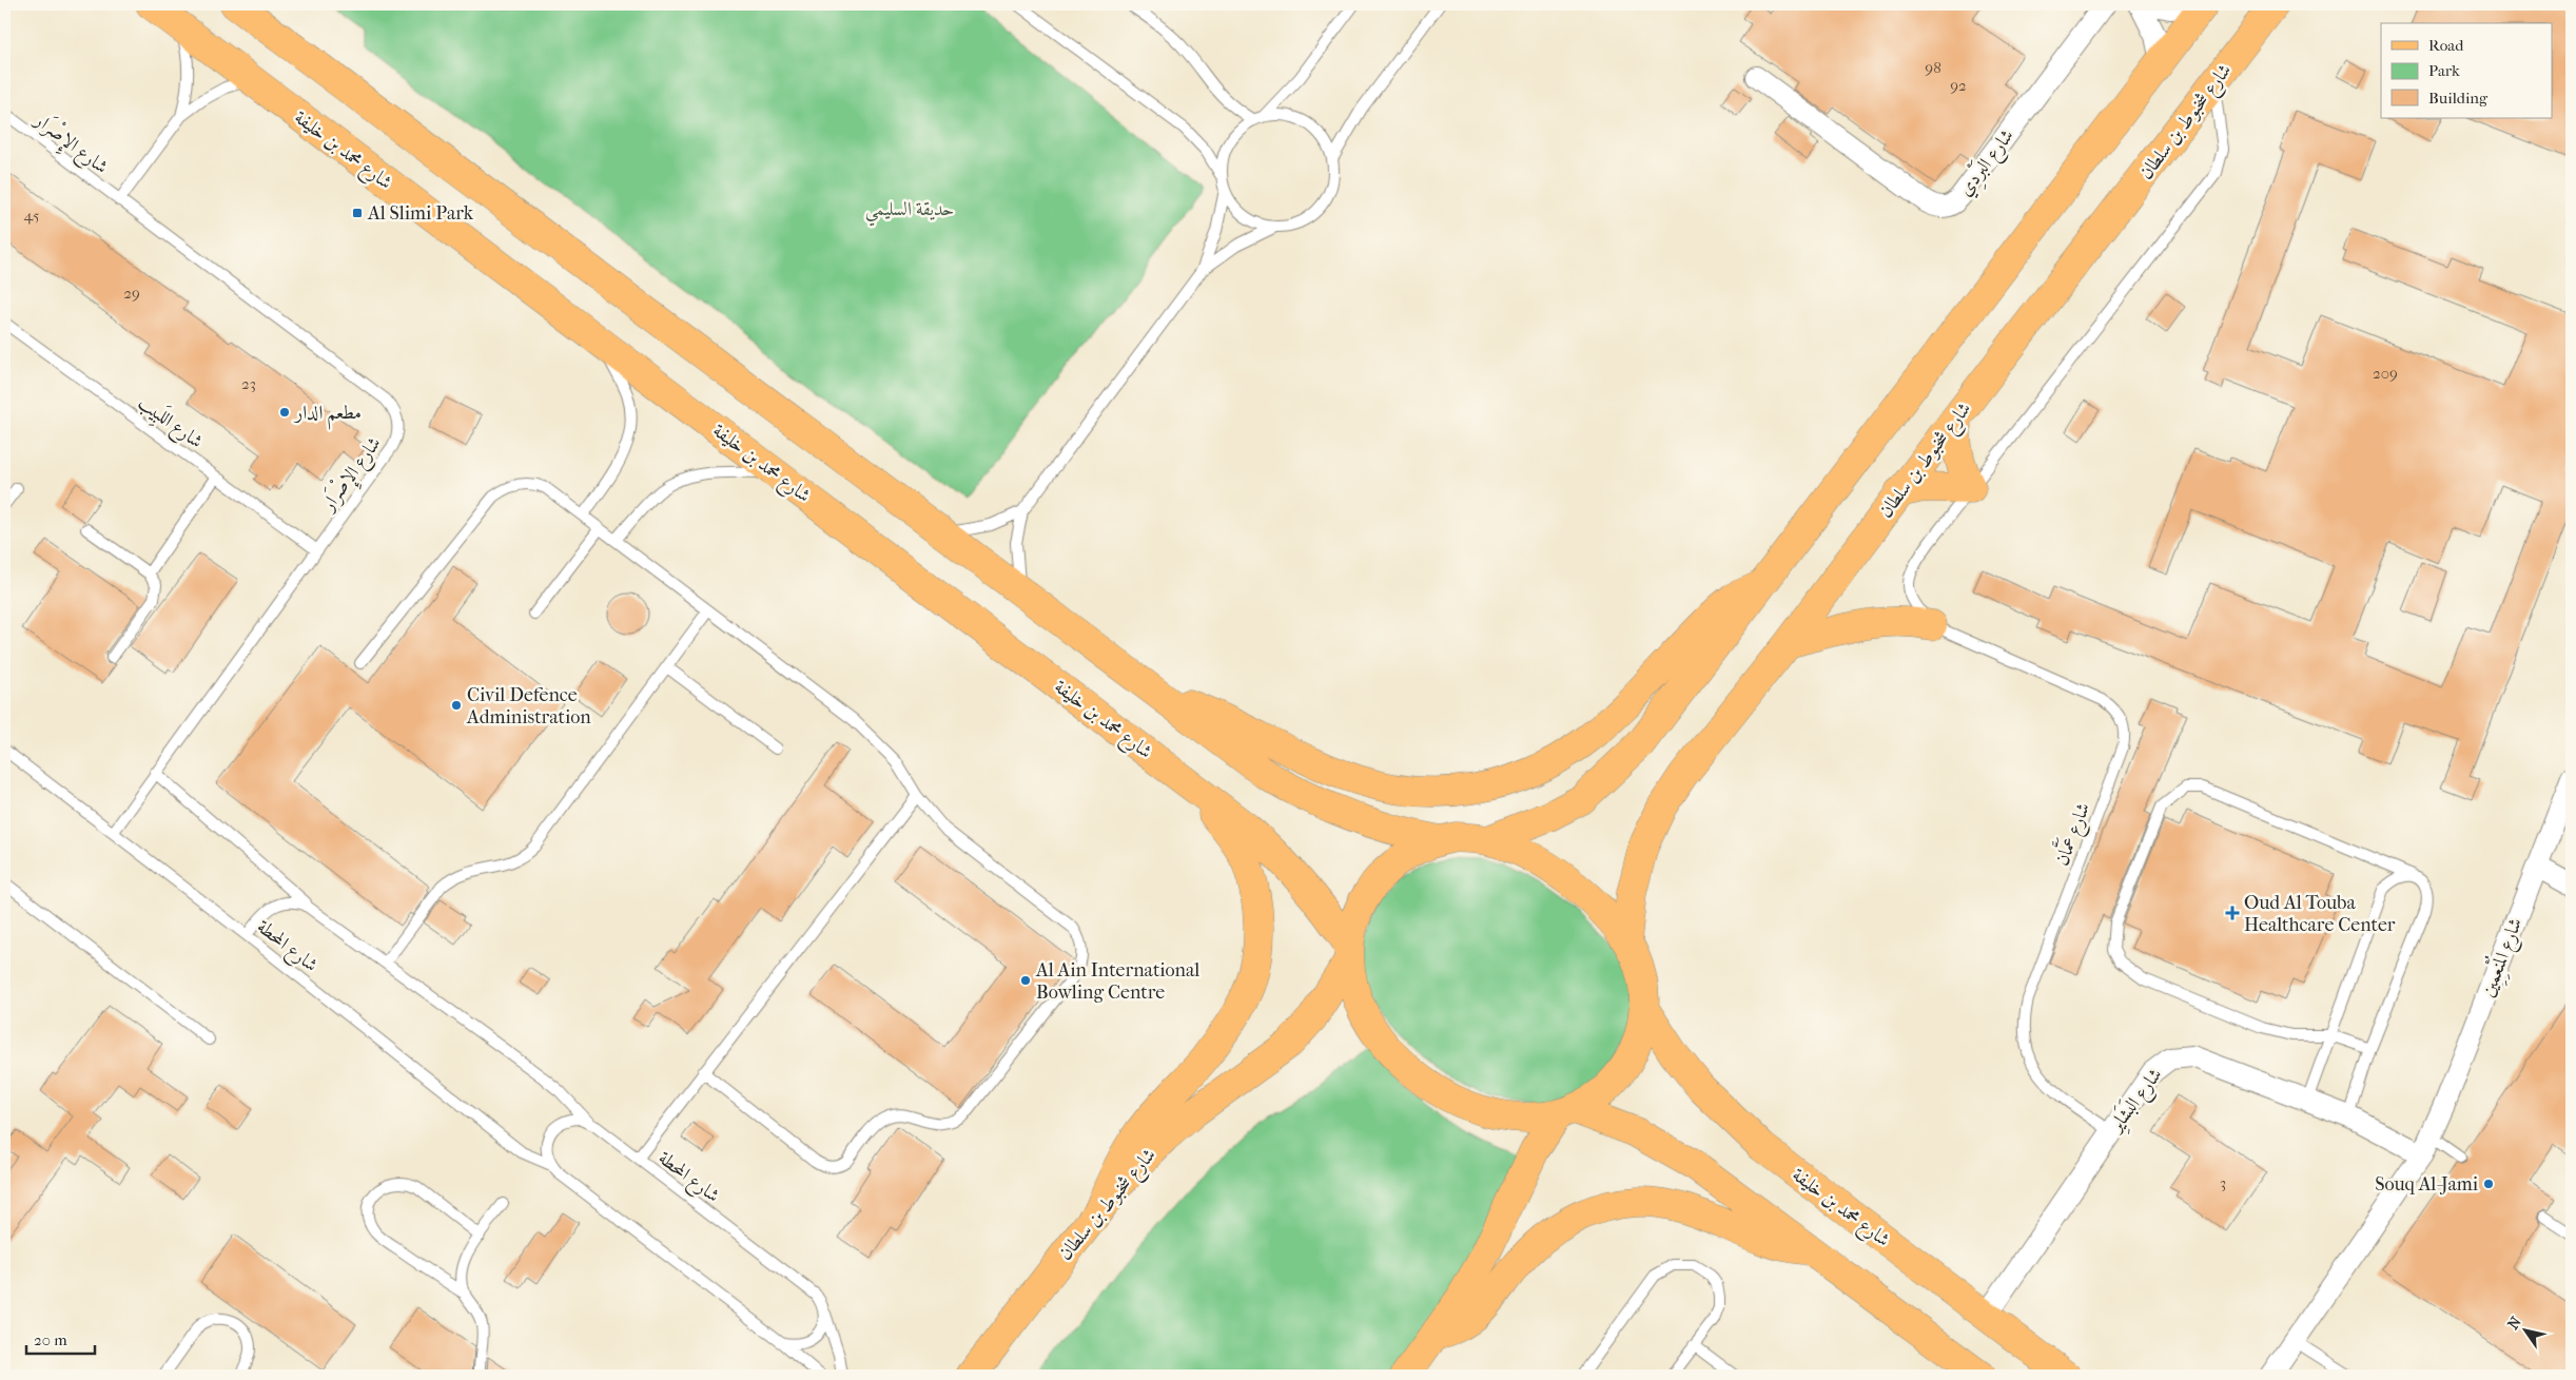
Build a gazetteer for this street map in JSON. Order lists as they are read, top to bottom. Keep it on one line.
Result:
{"streets":{"main road":["شارع شخبوط بن سلطان","شارع محمد بن خليفة"],"street":["شارع البَرْدِي","شارع المُنْعِمِين","شارع البَشَايِر"],"lane":["شارع الإِصْرَار","شارع اللَبِيب","شارع عَمَّان","شارع المحطة"]},"crossings":[["شارع شخبوط بن سلطان","شارع محمد بن خليفة"],["شارع الإِصْرَار","شارع اللَبِيب"],["شارع الإِصْرَار","شارع المحطة"],["شارع محمد بن خليفة","شارع البَشَايِر"],["شارع عَمَّان","شارع البَشَايِر"],["شارع المُنْعِمِين","شارع البَشَايِر"]],"parks":["حديقة السليمي"],"places":{"transit":["Al Slimi Park"],"other":["مطعم الدار","Civil Defence Administration","Al Ain International Bowling Centre","Souq Al-Jami"],"health":["Oud Al Touba Healthcare Center"]},"house_numbers":["98","92","45","29","209","23","3"],"legend":["Road","Park","Building"],"scale_bar":"20 m","north":"top left"}
